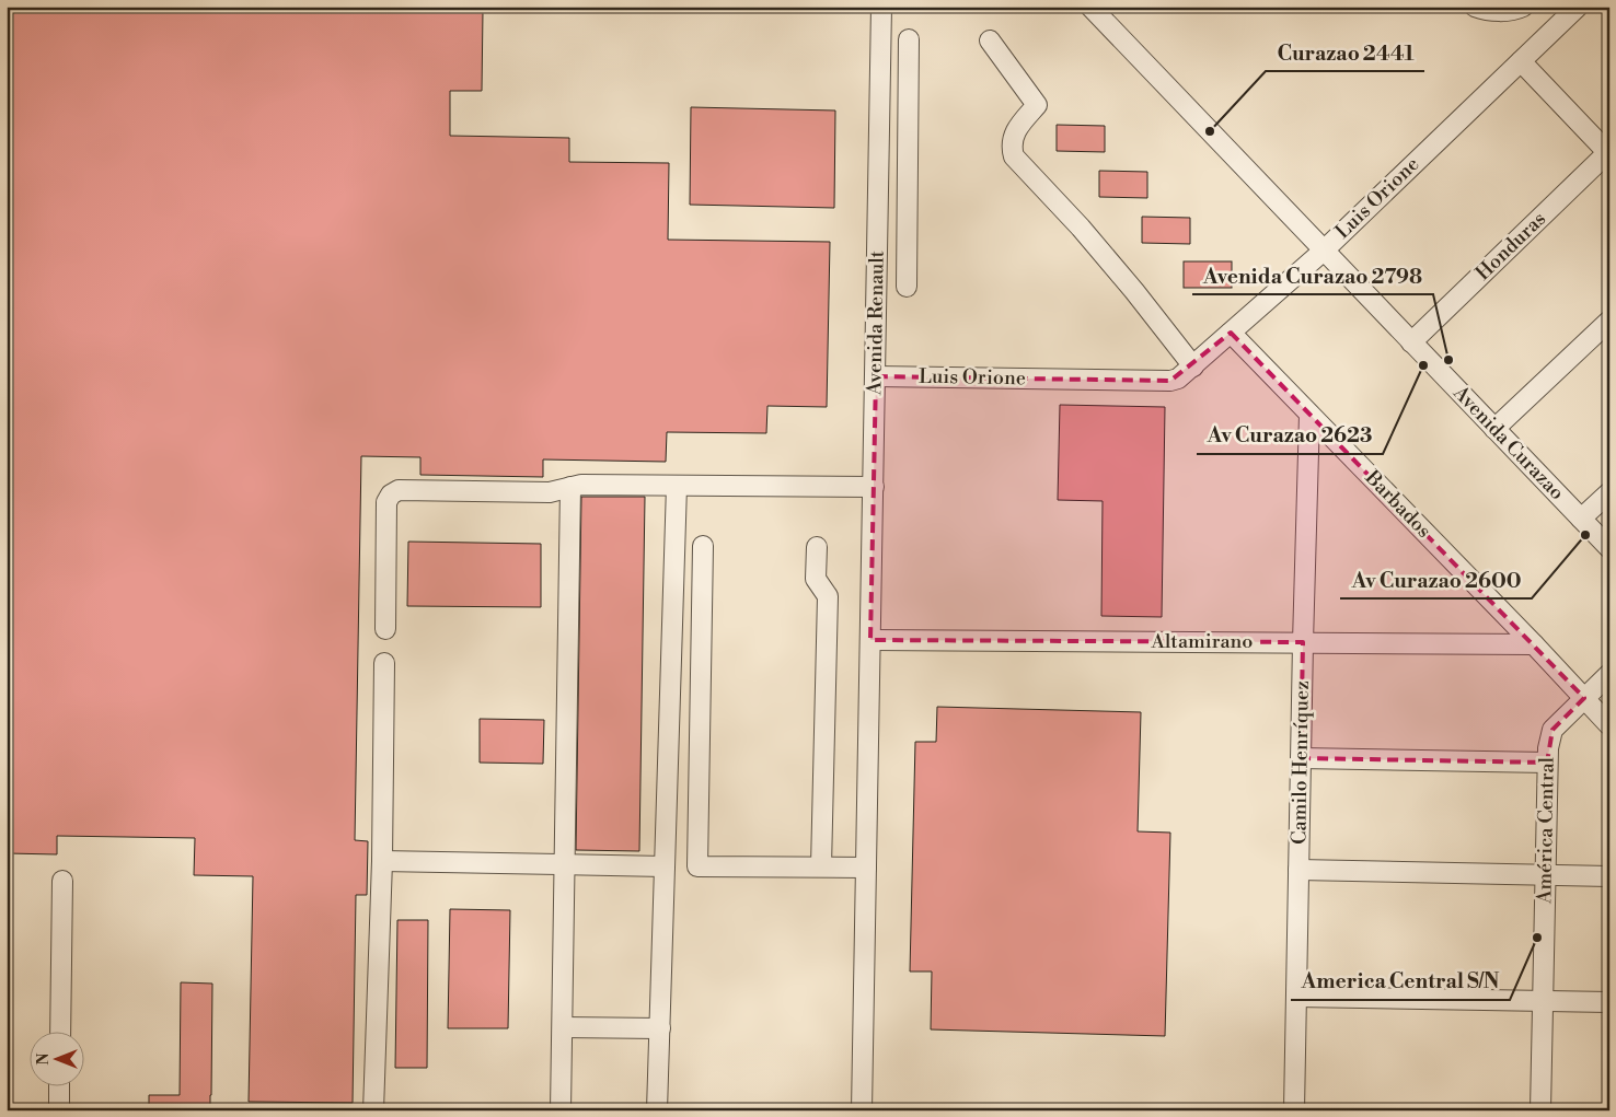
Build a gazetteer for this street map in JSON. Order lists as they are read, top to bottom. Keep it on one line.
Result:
{"streets":{"street":["Luis Orione","Honduras","Avenida Renault","Avenida Curazao","Barbados","Altamirano","Camilo Henríquez","América Central"]},"crossings":[["Luis Orione","Avenida Renault"],["Luis Orione","Avenida Curazao"],["Luis Orione","Barbados"],["Honduras","Avenida Curazao"],["Avenida Renault","Altamirano"],["Barbados","Altamirano"],["Barbados","Camilo Henríquez"],["Barbados","América Central"],["Altamirano","Camilo Henríquez"]],"places":["Curazao 2441","Avenida Curazao 2798","Av Curazao 2623","Av Curazao 2600","America Central S/N"],"north":"left"}
